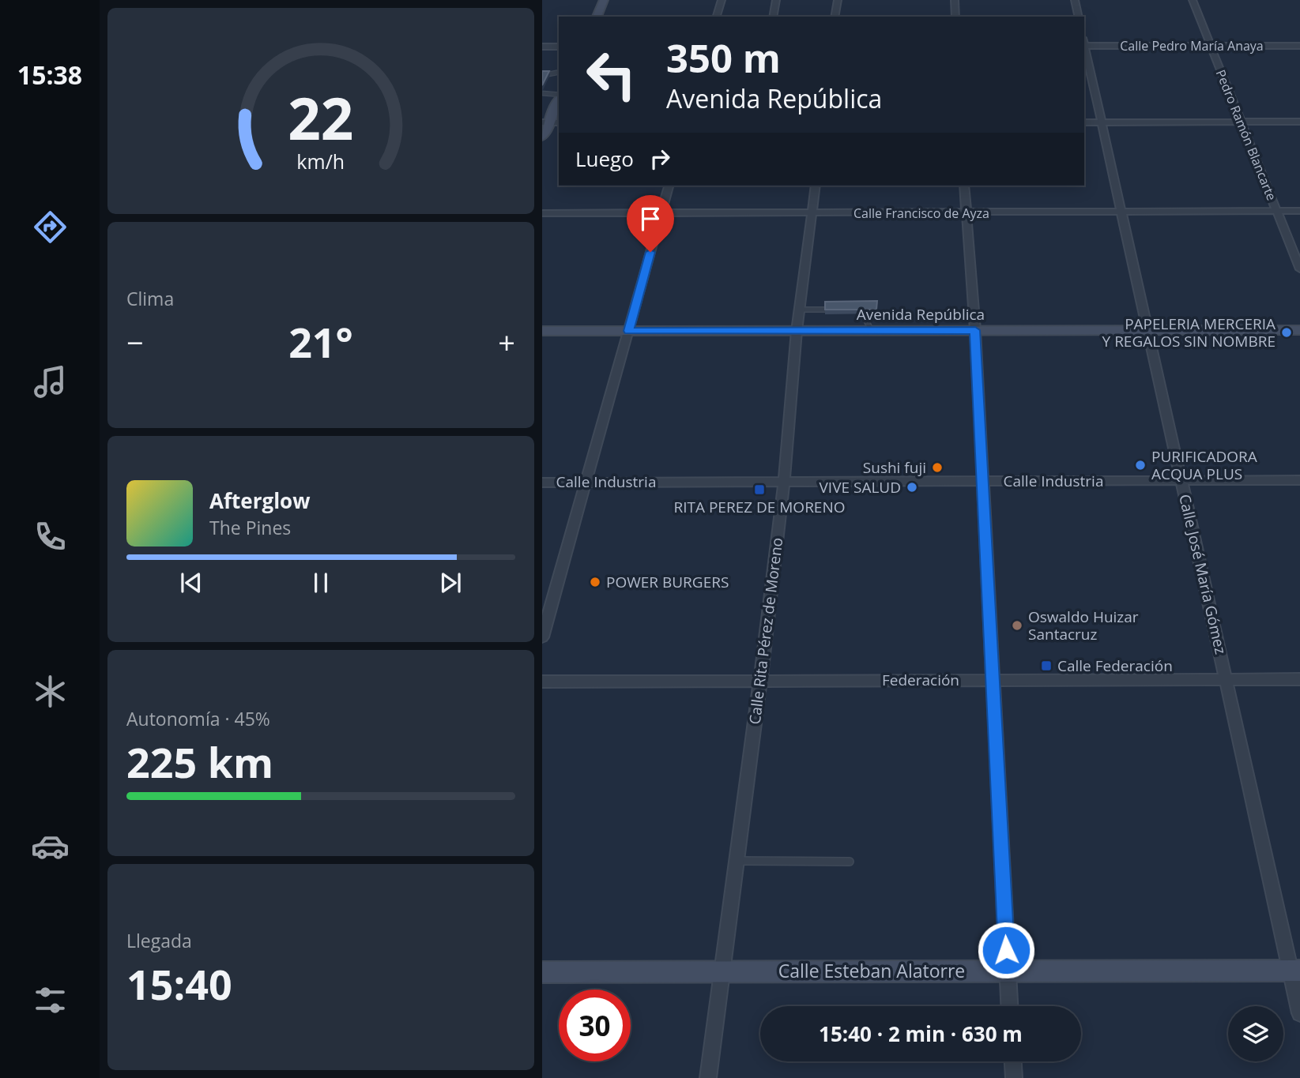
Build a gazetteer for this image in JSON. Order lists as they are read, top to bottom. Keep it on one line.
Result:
{"streets":{"street":["Calle Pedro María Anaya","Pedro Ramón Blancarte","Calle Francisco de Ayza","Avenida República","Calle Industria","Calle José María Gómez","Calle Rita Pérez de Moreno","Federación","Calle Esteban Alatorre"]},"crossings":[["Calle Pedro María Anaya","Pedro Ramón Blancarte"],["Pedro Ramón Blancarte","Calle Francisco de Ayza"],["Calle Francisco de Ayza","Calle José María Gómez"],["Calle Francisco de Ayza","Calle Rita Pérez de Moreno"],["Avenida República","Calle José María Gómez"],["Avenida República","Calle Rita Pérez de Moreno"],["Calle Industria","Calle José María Gómez"],["Calle Industria","Calle Rita Pérez de Moreno"],["Calle José María Gómez","Federación"],["Calle José María Gómez","Calle Esteban Alatorre"],["Calle Rita Pérez de Moreno","Federación"],["Calle Rita Pérez de Moreno","Calle Esteban Alatorre"]],"places":{"other":["PAPELERIA MERCERIA Y REGALOS SIN NOMBRE","PURIFICADORA ACQUA PLUS","Sushi fuji","VIVE SALUD","POWER BURGERS","Oswaldo Huizar Santacruz"],"transit":["RITA PEREZ DE MORENO","Calle Federación"]},"page":{"tabs":"15:38","turn":["350 m","Avenida República"],"then":"Luego","tile":["Clima",["Autonomía · 45%","225 km"],["Llegada","15:40"]],"heat":["−","21°","+"],"song":["Afterglow","The Pines"],"limit":"30","trip":"15:40 · 2 min · 630 m","gauge":["22","km/h"]}}
